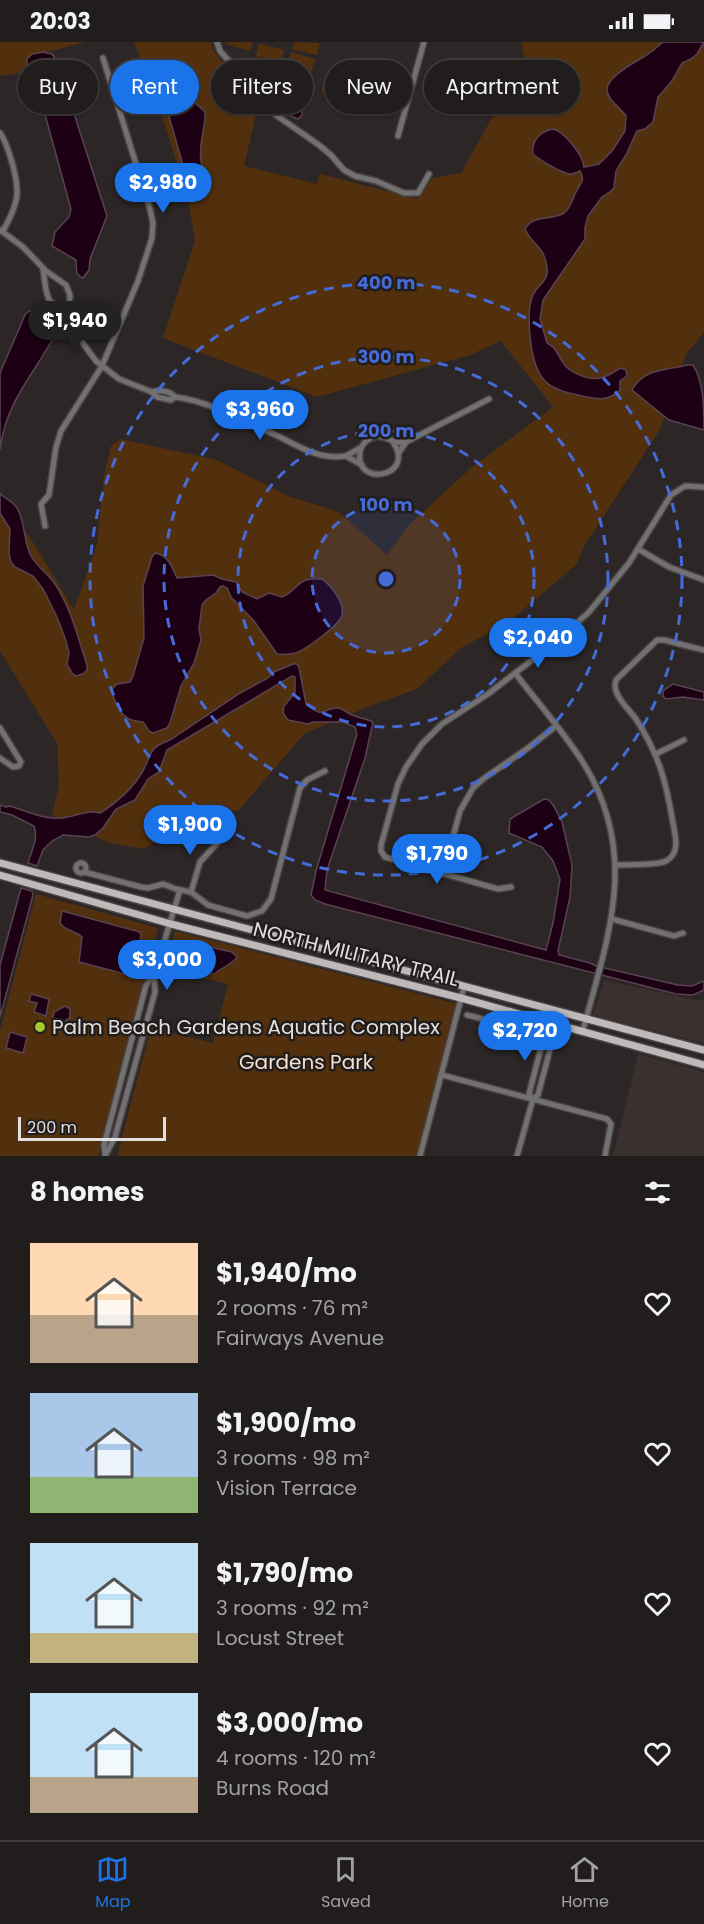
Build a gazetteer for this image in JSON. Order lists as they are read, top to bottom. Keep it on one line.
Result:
{"streets":{"main road":["NORTH MILITARY TRAIL"]},"parks":["Gardens Park"],"places":["Palm Beach Gardens Aquatic Complex"],"scale_bar":"200 m","page":{"status":"20:03","chip":["Buy","Rent","Filters","New","Apartment"],"price":["$2,980","$1,940","$3,960","$2,040","$1,900","$1,790","$3,000","$2,720"],"scale":"200 m","heading":"8 homes","list":[{"name":"$1,940/mo","note":"2 rooms · 76 m² · Fairways Avenue"},{"name":"$1,900/mo","note":"3 rooms · 98 m² · Vision Terrace"},{"name":"$1,790/mo","note":"3 rooms · 92 m² · Locust Street"},{"name":"$3,000/mo","note":"4 rooms · 120 m² · Burns Road"}],"tabs":["Map","Saved","Home"]},"rings":["400 m","300 m","200 m","100 m"]}
